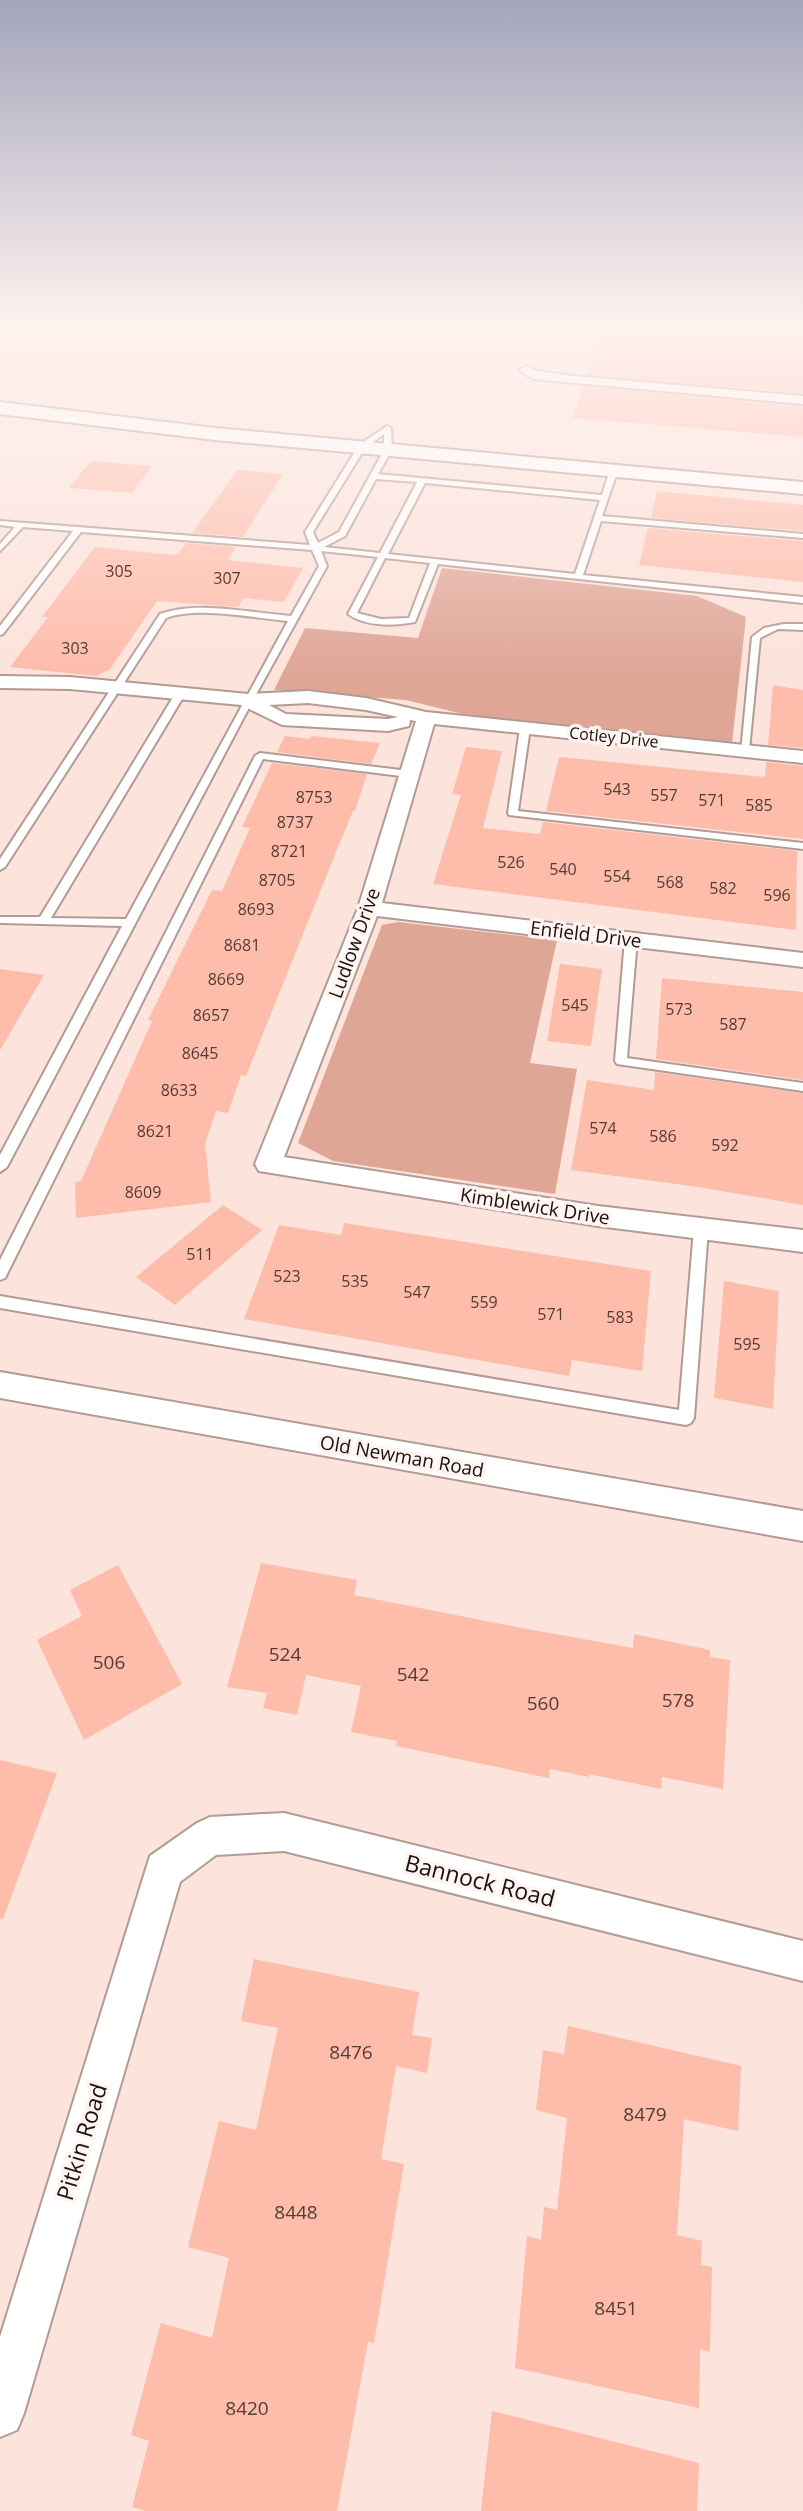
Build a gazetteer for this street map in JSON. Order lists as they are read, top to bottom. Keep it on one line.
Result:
{"streets":{"street":["Cotley Drive","Enfield Drive","Ludlow Drive","Kimblewick Drive","Old Newman Road","Bannock Road","Pitkin Road"]},"crossings":[["Cotley Drive","Ludlow Drive"],["Enfield Drive","Ludlow Drive"],["Ludlow Drive","Kimblewick Drive"],["Bannock Road","Pitkin Road"]],"house_numbers":["305","307","303","543","557","8753","571","585","8737","8721","526","540","554","8705","568","582","596","8693","8681","8669","545","573","8657","587","8645","8633","574","8621","586","592","8609","511","523","535","547","559","571","583","595","524","506","542","578","560","8476","8479","8448","8451","8420"]}
